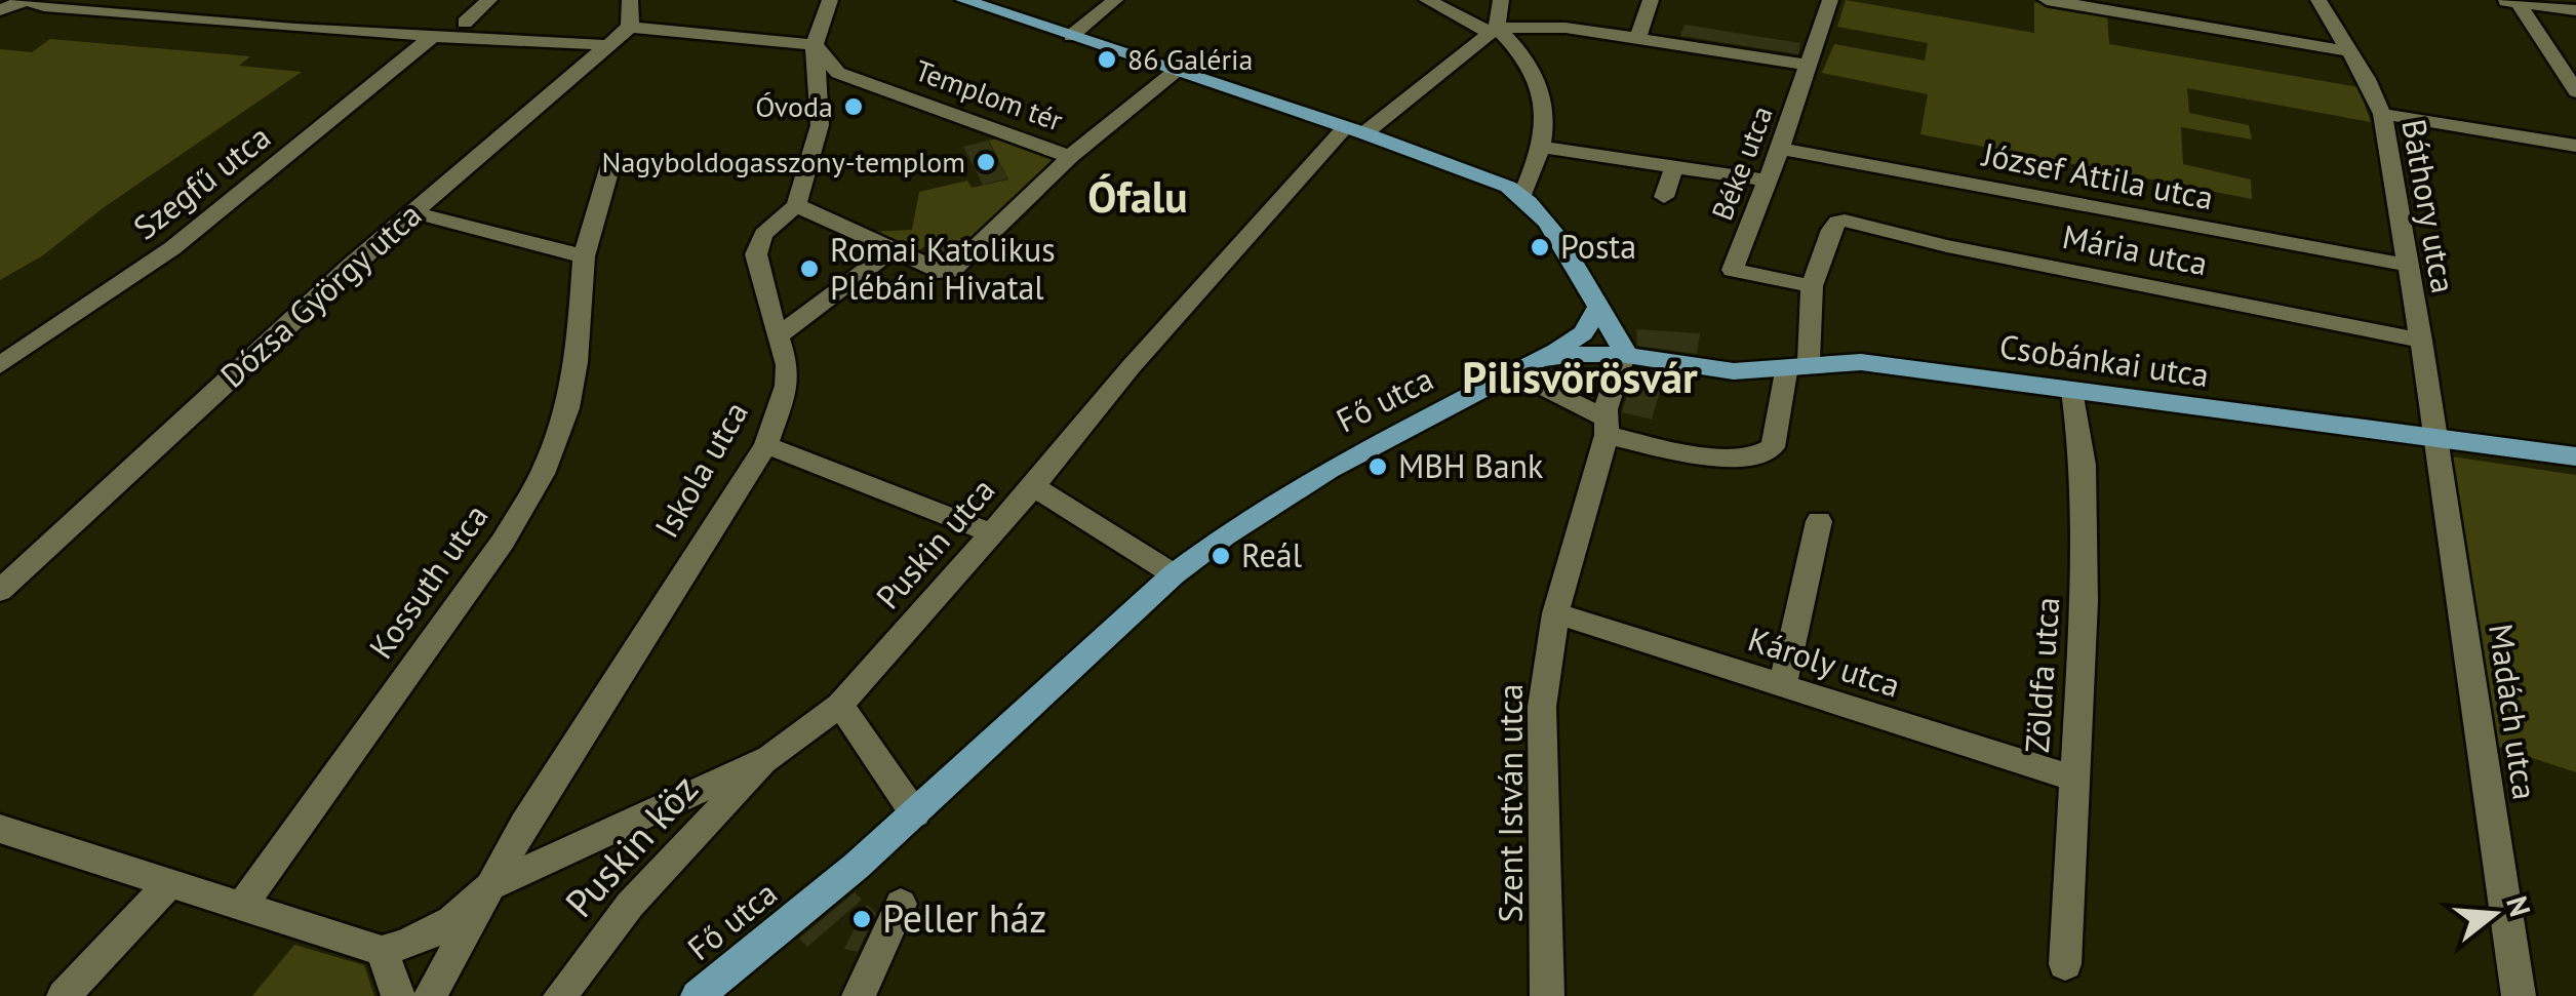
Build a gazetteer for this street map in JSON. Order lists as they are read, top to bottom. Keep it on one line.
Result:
{"streets":{"main road":["Csobánkai utca","Fő utca"],"street":["Templom tér","Béke utca","József Attila utca","Szegfű utca","Báthory utca","Mária utca","Dózsa György utca","Iskola utca","Puskin utca","Kossuth utca","Károly utca","Zöldfa utca","Madách utca","Szent István utca","Puskin köz"]},"crossings":[["Templom tér","Iskola utca"],["Béke utca","József Attila utca"],["Béke utca","Mária utca"],["József Attila utca","Báthory utca"],["Báthory utca","Mária utca"],["Báthory utca","Csobánkai utca"],["Báthory utca","Madách utca"],["Csobánkai utca","Zöldfa utca"],["Csobánkai utca","Madách utca"],["Csobánkai utca","Szent István utca"],["Iskola utca","Puskin utca"],["Puskin utca","Puskin köz"],["Károly utca","Zöldfa utca"],["Károly utca","Szent István utca"]],"districts":["Ófalu","Pilisvörösvár"],"places":["86 Galéria","Óvoda","Nagyboldogasszony-templom","Posta","Romai Katolikus Plébáni Hivatal","MBH Bank","Reál","Peller ház"],"north":"right"}
